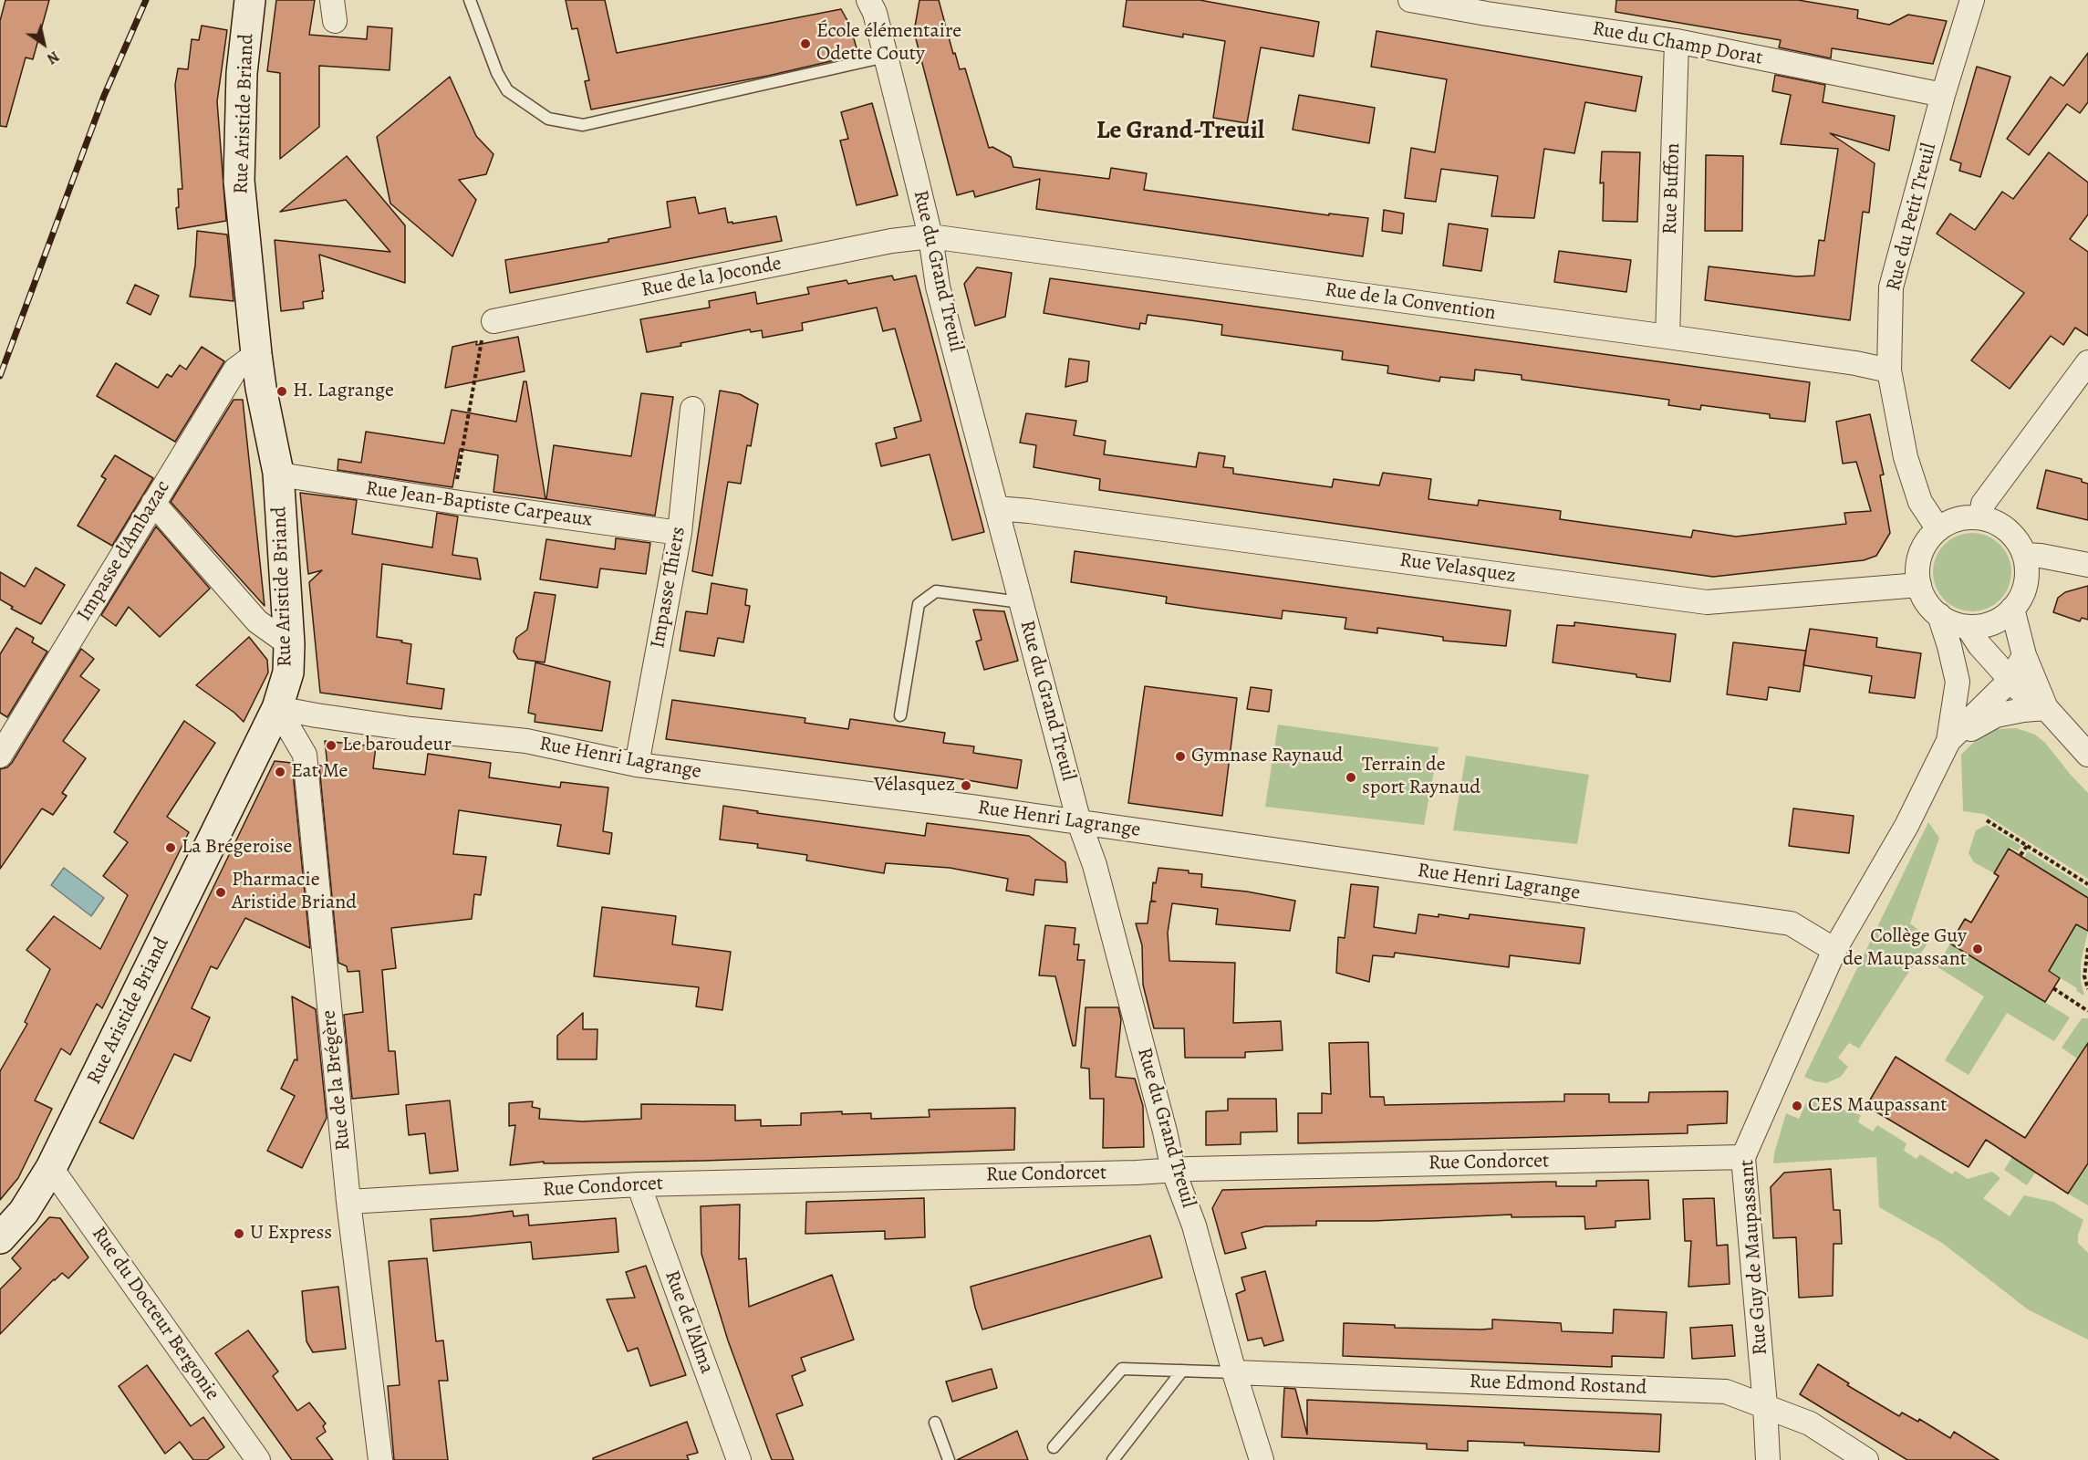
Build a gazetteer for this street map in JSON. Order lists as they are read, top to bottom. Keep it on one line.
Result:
{"streets":{"street":["Rue du Champ Dorat","Rue Aristide Briand","Rue Buffon","Rue du Petit Treuil","Rue du Grand Treuil","Rue de la Joconde","Rue de la Convention","Rue Jean-Baptiste Carpeaux","Impasse d'Ambazac","Rue Velasquez","Impasse Thiers","Rue Henri Lagrange","Rue de la Brégère","Rue Condorcet","Rue Guy de Maupassant","Rue du Docteur Bergonie","Rue de l'Alma","Rue Edmond Rostand"]},"crossings":[["Rue du Champ Dorat","Rue Buffon"],["Rue du Champ Dorat","Rue du Petit Treuil"],["Rue Aristide Briand","Rue Jean-Baptiste Carpeaux"],["Rue Aristide Briand","Impasse d'Ambazac"],["Rue Aristide Briand","Rue Henri Lagrange"],["Rue Aristide Briand","Rue de la Brégère"],["Rue Aristide Briand","Rue du Docteur Bergonie"],["Rue Buffon","Rue de la Convention"],["Rue du Petit Treuil","Rue de la Convention"],["Rue du Petit Treuil","Rue Velasquez"],["Rue du Petit Treuil","Rue Guy de Maupassant"],["Rue du Grand Treuil","Rue de la Joconde"],["Rue du Grand Treuil","Rue de la Convention"],["Rue du Grand Treuil","Rue Velasquez"],["Rue du Grand Treuil","Rue Henri Lagrange"],["Rue du Grand Treuil","Rue Condorcet"],["Rue du Grand Treuil","Rue Edmond Rostand"],["Rue de la Joconde","Rue de la Convention"],["Rue Jean-Baptiste Carpeaux","Impasse Thiers"],["Rue Velasquez","Rue Guy de Maupassant"],["Impasse Thiers","Rue Henri Lagrange"],["Rue Henri Lagrange","Rue de la Brégère"],["Rue Henri Lagrange","Rue Guy de Maupassant"],["Rue de la Brégère","Rue Condorcet"],["Rue Condorcet","Rue Guy de Maupassant"],["Rue Condorcet","Rue de l'Alma"],["Rue Guy de Maupassant","Rue Edmond Rostand"]],"districts":["Le Grand-Treuil"],"places":["École élémentaire Odette Couty","H. Lagrange","Le baroudeur","Gymnase Raynaud","Eat Me","Terrain de sport Raynaud","Vélasquez","La Brégeroise","Pharmacie Aristide Briand","Collège Guy de Maupassant","CES Maupassant","U Express"],"north":"bottom right"}
